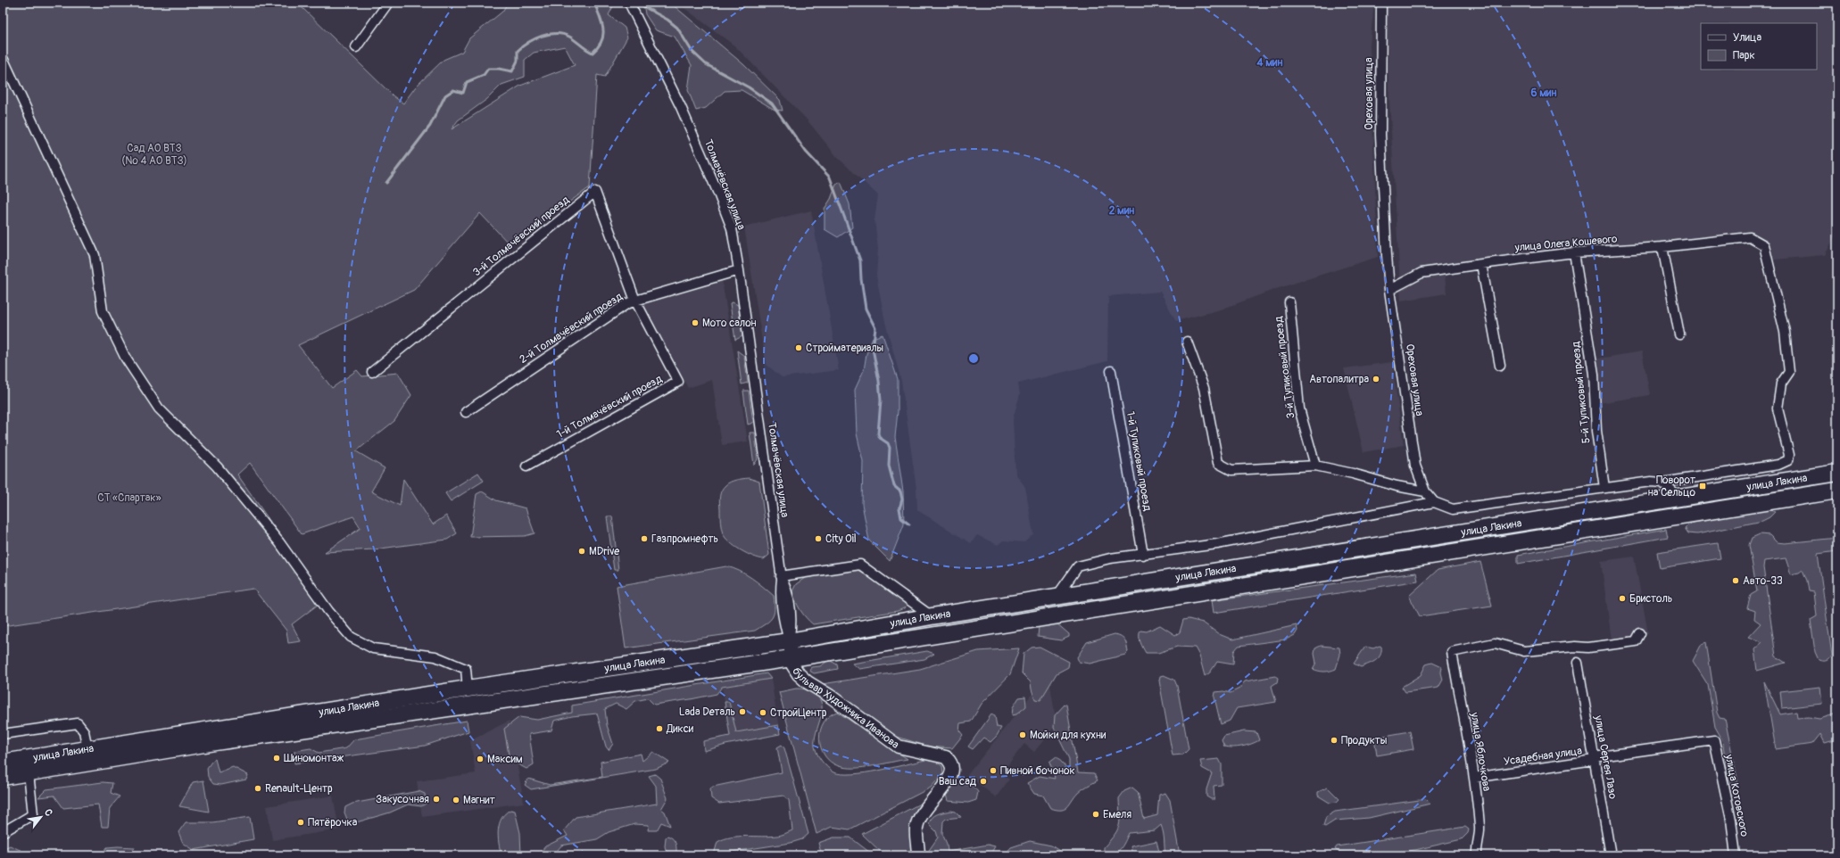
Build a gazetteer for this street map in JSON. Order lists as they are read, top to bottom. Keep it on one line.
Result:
{"streets":{"highway":["улица Лакина"],"street":["Ореховая улица","Толмачёвская улица","3-й Толмачёвский проезд","улица Олега Кошевого","2-й Толмачёвский проезд","3-й Тупиковый проезд","5-й Тупиковый проезд","1-й Толмачёвский проезд","1-й Тупиковый проезд","бульвар Художника Иванова","улица Яблочкова","Усадебная улица","улица Сергея Лазо","улица Котовского"]},"crossings":[["Ореховая улица","улица Олега Кошевого"],["Ореховая улица","5-й Тупиковый проезд"],["Толмачёвская улица","2-й Толмачёвский проезд"],["Толмачёвская улица","улица Лакина"],["Толмачёвская улица","бульвар Художника Иванова"],["3-й Толмачёвский проезд","2-й Толмачёвский проезд"],["3-й Толмачёвский проезд","1-й Толмачёвский проезд"],["улица Олега Кошевого","5-й Тупиковый проезд"],["2-й Толмачёвский проезд","1-й Толмачёвский проезд"],["улица Лакина","бульвар Художника Иванова"],["улица Яблочкова","Усадебная улица"],["Усадебная улица","улица Сергея Лазо"],["Усадебная улица","улица Котовского"]],"parks":["Сад АО ВТЗ (№ 4 АО ВТЗ)","СТ «Спартак»"],"places":{"other":["Мото салон","Стройматериалы","Автопалитра","Газпромнефть","City Oil","MDrive","Авто-33","Бристоль","Lada Dеталь","СтройЦентр","Дикси","Мойки для кухни","Продукты","Шиномонтаж","Максим","Пивной бочонок","Ваш сад","Renault-Центр","Закусочная","Магнит","Емеля","Пятёрочка"],"transit":["Поворот на Сельцо"]},"legend":["Улица","Парк"],"north":"top right","rings":["4 мин","6 мин","2 мин"]}
